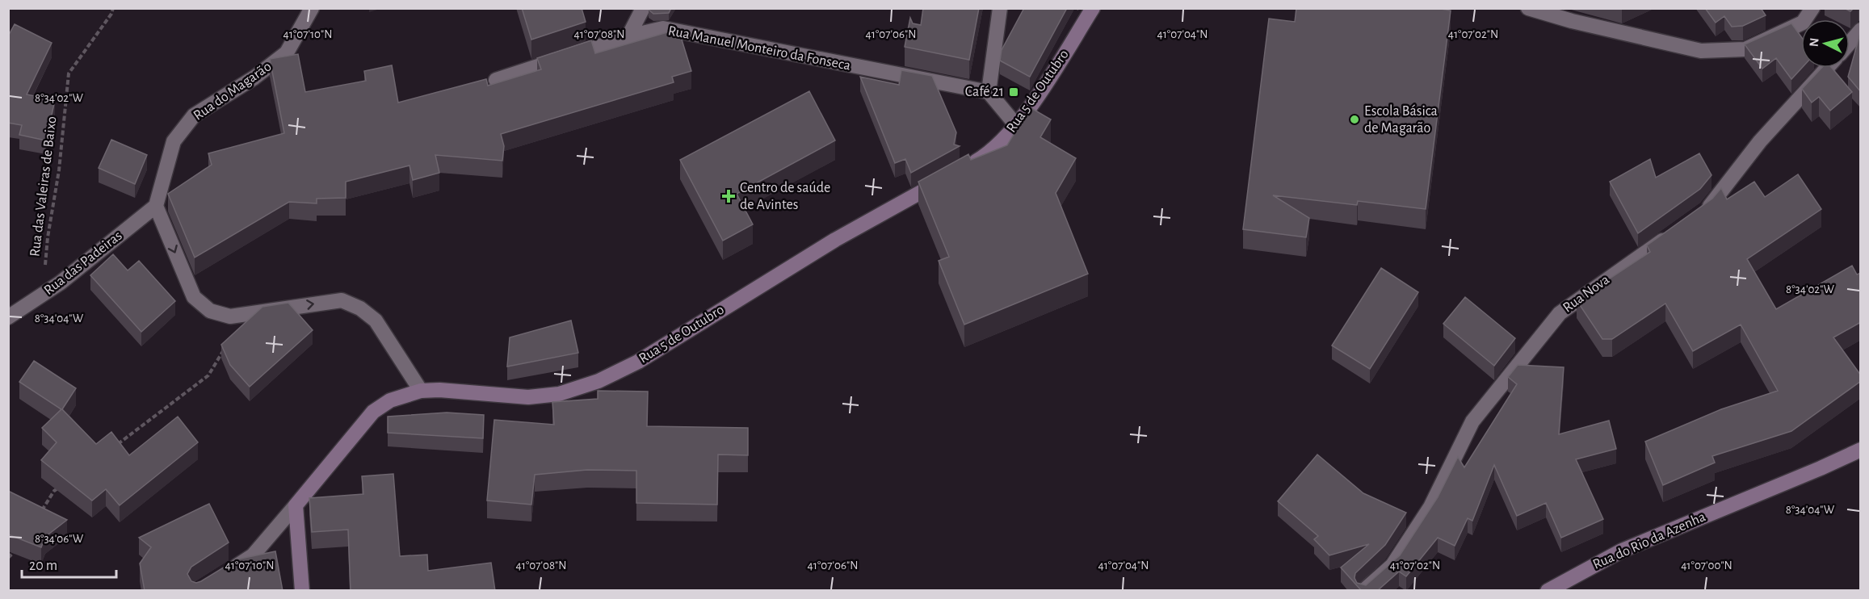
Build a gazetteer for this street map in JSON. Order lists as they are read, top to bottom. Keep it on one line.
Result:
{"streets":{"street":["Rua Manuel Monteiro da Fonseca","Rua do Magarão","Rua 5 de Outubro","Rua das Padeiras","Rua Nova","Rua do Rio da Azenha"],"path":["Rua das Valeiras de Baixo"]},"crossings":[["Rua do Magarão","Rua das Padeiras"],["Rua das Valeiras de Baixo","Rua das Padeiras"]],"places":{"transit":["Café 21"],"other":["Escola Básica de Magarão"],"health":["Centro de saúde de Avintes"]},"scale_bar":"20 m","north":"left","coordinates":["41°07'10\"N","41°07'08\"N","41°07'06\"N","41°07'04\"N","41°07'02\"N","8°34'02\"W","8°34'04\"W","8°34'06\"W","41°07'00\"N"]}
